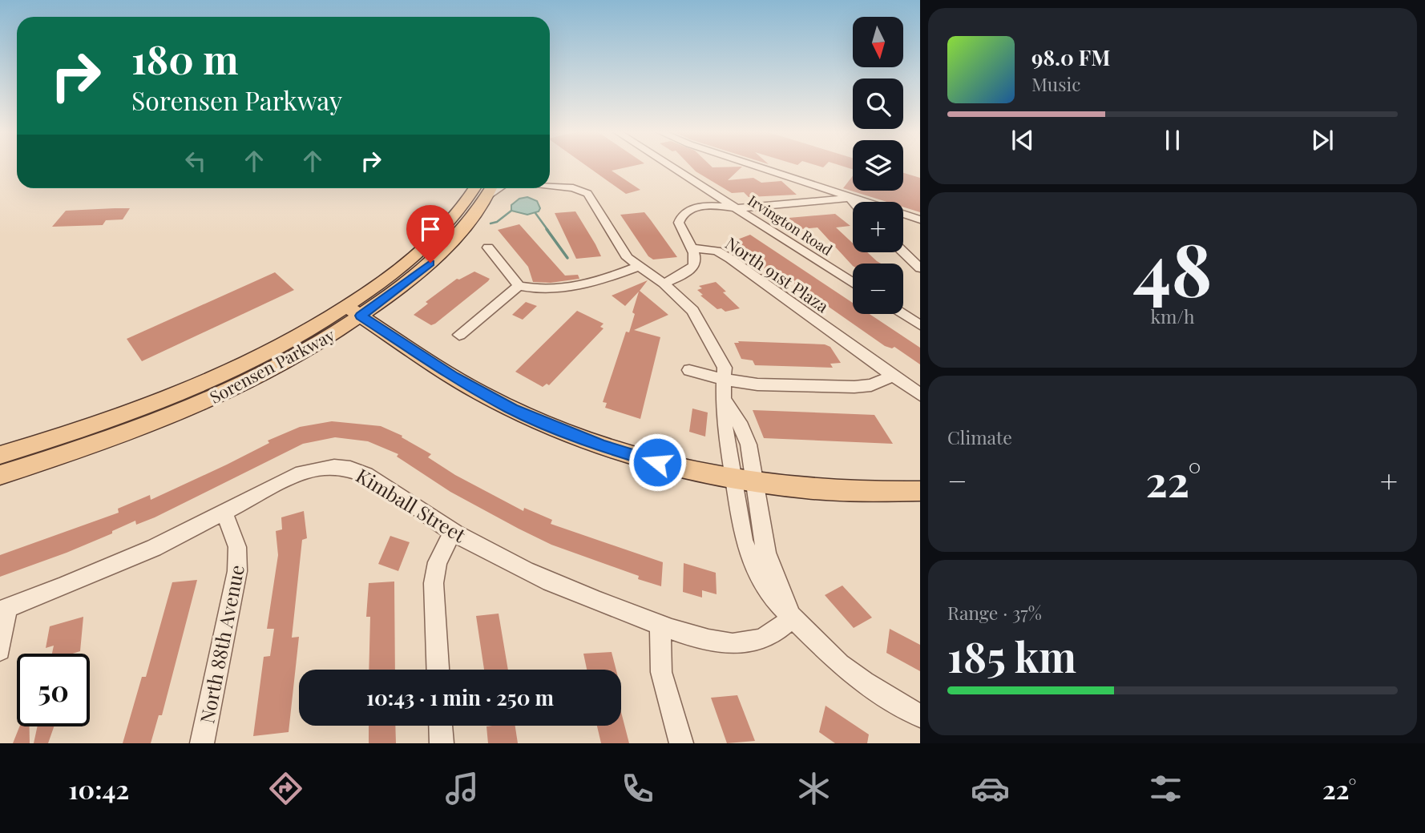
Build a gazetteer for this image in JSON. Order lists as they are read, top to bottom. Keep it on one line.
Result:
{"streets":{"main road":["Sorensen Parkway"],"street":["Irvington Road","North 91st Plaza","Kimball Street","North 88th Avenue"]},"crossings":[["Kimball Street","North 88th Avenue"]],"north":"bottom","page":{"map_buttons":["+","−"],"turn":["180 m","Sorensen Parkway"],"song":["98.0 FM","Music"],"tile":[["48","km/h"],"Climate",["Range · 37%","185 km"]],"heat":["−","22°","+"],"limit":"50","trip":"10:43 · 1 min · 250 m","tabs":["10:42","22°"]}}
